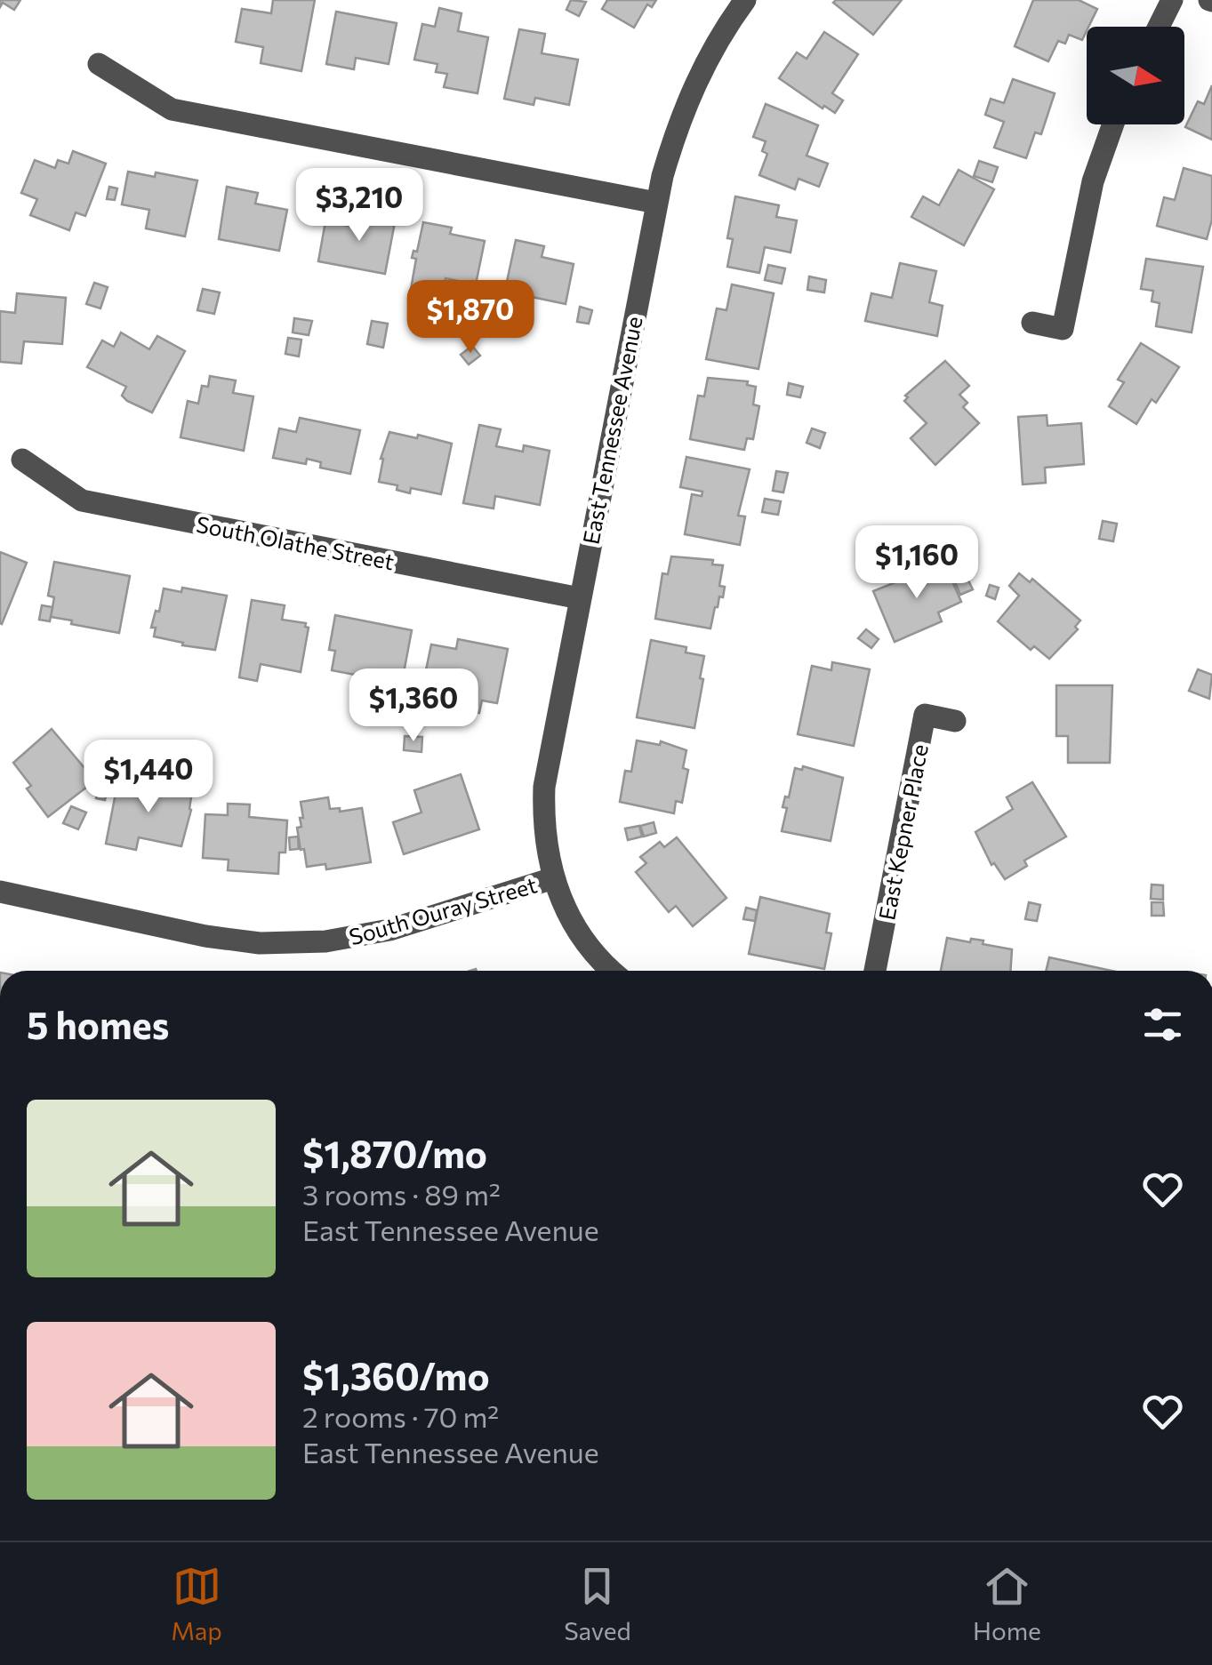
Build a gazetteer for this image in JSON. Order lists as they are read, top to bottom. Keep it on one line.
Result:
{"streets":{"street":["East Tennessee Avenue","South Olathe Street","East Kepner Place","South Ouray Street"]},"crossings":[["East Tennessee Avenue","South Olathe Street"],["East Tennessee Avenue","South Ouray Street"]],"north":"right","page":{"price":["$3,210","$1,870","$1,160","$1,360","$1,440"],"heading":"5 homes","list":[{"name":"$1,870/mo","note":"3 rooms · 89 m² · East Tennessee Avenue"},{"name":"$1,360/mo","note":"2 rooms · 70 m² · East Tennessee Avenue"}],"tabs":["Map","Saved","Home"]}}
